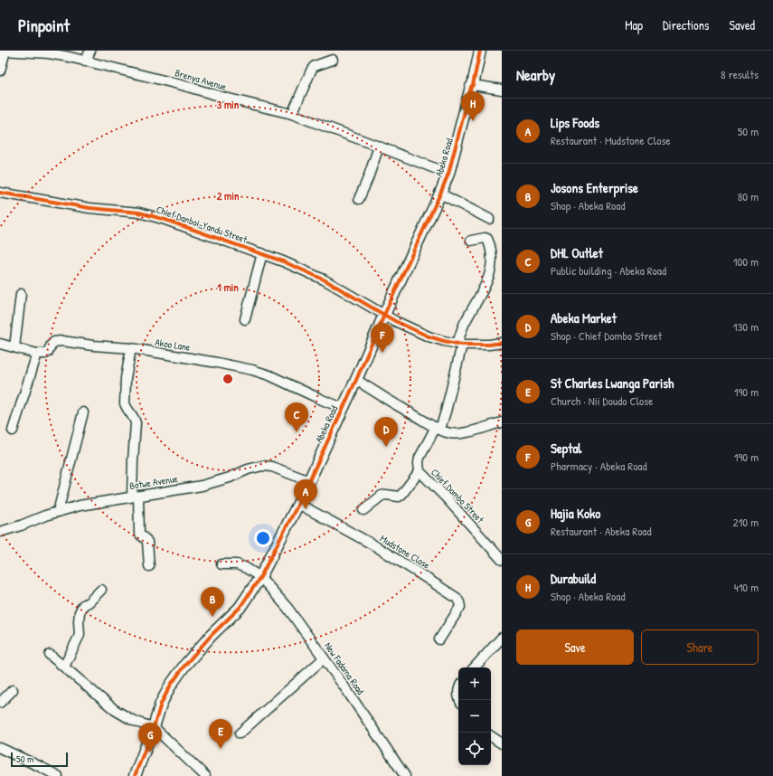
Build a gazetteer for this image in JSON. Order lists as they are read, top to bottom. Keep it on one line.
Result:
{"streets":{"street":["Brenya Avenue","Abeka Road","Chief Danboi-Yandu Street","Akoo Lane","Botwe Avenue","Chief Dombo Street","Mudstone Close","New Fadama Road"]},"crossings":[["Brenya Avenue","Abeka Road"],["Abeka Road","Chief Danboi-Yandu Street"],["Abeka Road","Akoo Lane"],["Abeka Road","Botwe Avenue"],["Abeka Road","Mudstone Close"],["Abeka Road","New Fadama Road"],["Chief Danboi-Yandu Street","Chief Dombo Street"]],"scale_bar":"50 m","page":{"header":"Pinpoint","nav":["Map","Directions","Saved"],"heading":["Nearby","8 results"],"pins":["H","F","C","D","A","B","E","G"],"list":[{"mark":"A","name":"Lips Foods","note":"Restaurant · Mudstone Close","value":"50 m"},{"mark":"B","name":"Josons Enterprise","note":"Shop · Abeka Road","value":"80 m"},{"mark":"C","name":"DHL Outlet","note":"Public building · Abeka Road","value":"100 m"},{"mark":"D","name":"Abeka Market","note":"Shop · Chief Dombo Street","value":"130 m"},{"mark":"E","name":"St Charles Lwanga Parish","note":"Church · Nii Doudo Close","value":"190 m"},{"mark":"F","name":"Septal","note":"Pharmacy · Abeka Road","value":"190 m"},{"mark":"G","name":"Hajia Koko","note":"Restaurant · Abeka Road","value":"210 m"},{"mark":"H","name":"Durabuild","note":"Shop · Abeka Road","value":"410 m"}],"buttons":["Save","Share"],"map_buttons":["+","−"],"scale":"50 m"},"rings":["3 min","2 min","1 min"]}
